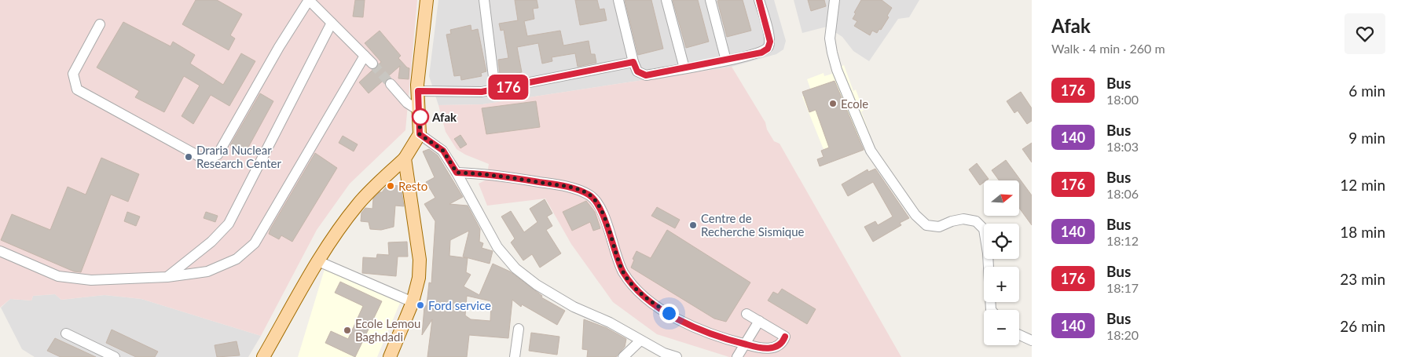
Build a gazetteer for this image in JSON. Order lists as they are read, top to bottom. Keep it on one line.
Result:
{"places":["Ecole","Afak","Draria Nuclear Research Center","Resto","Centre de Recherche Sismique","Ford service","Ecole Lemou Baghdadi"],"lines":["bus line 176"],"north":"right","page":{"on_map":"176","heading":["Afak","Walk · 4 min · 260 m"],"list":[{"mark":"176","name":"Bus","note":"18:00","value":"6 min"},{"mark":"140","name":"Bus","note":"18:03","value":"9 min"},{"mark":"176","name":"Bus","note":"18:06","value":"12 min"},{"mark":"140","name":"Bus","note":"18:12","value":"18 min"},{"mark":"176","name":"Bus","note":"18:17","value":"23 min"},{"mark":"140","name":"Bus","note":"18:20","value":"26 min"}],"map_buttons":["+","−"]}}
